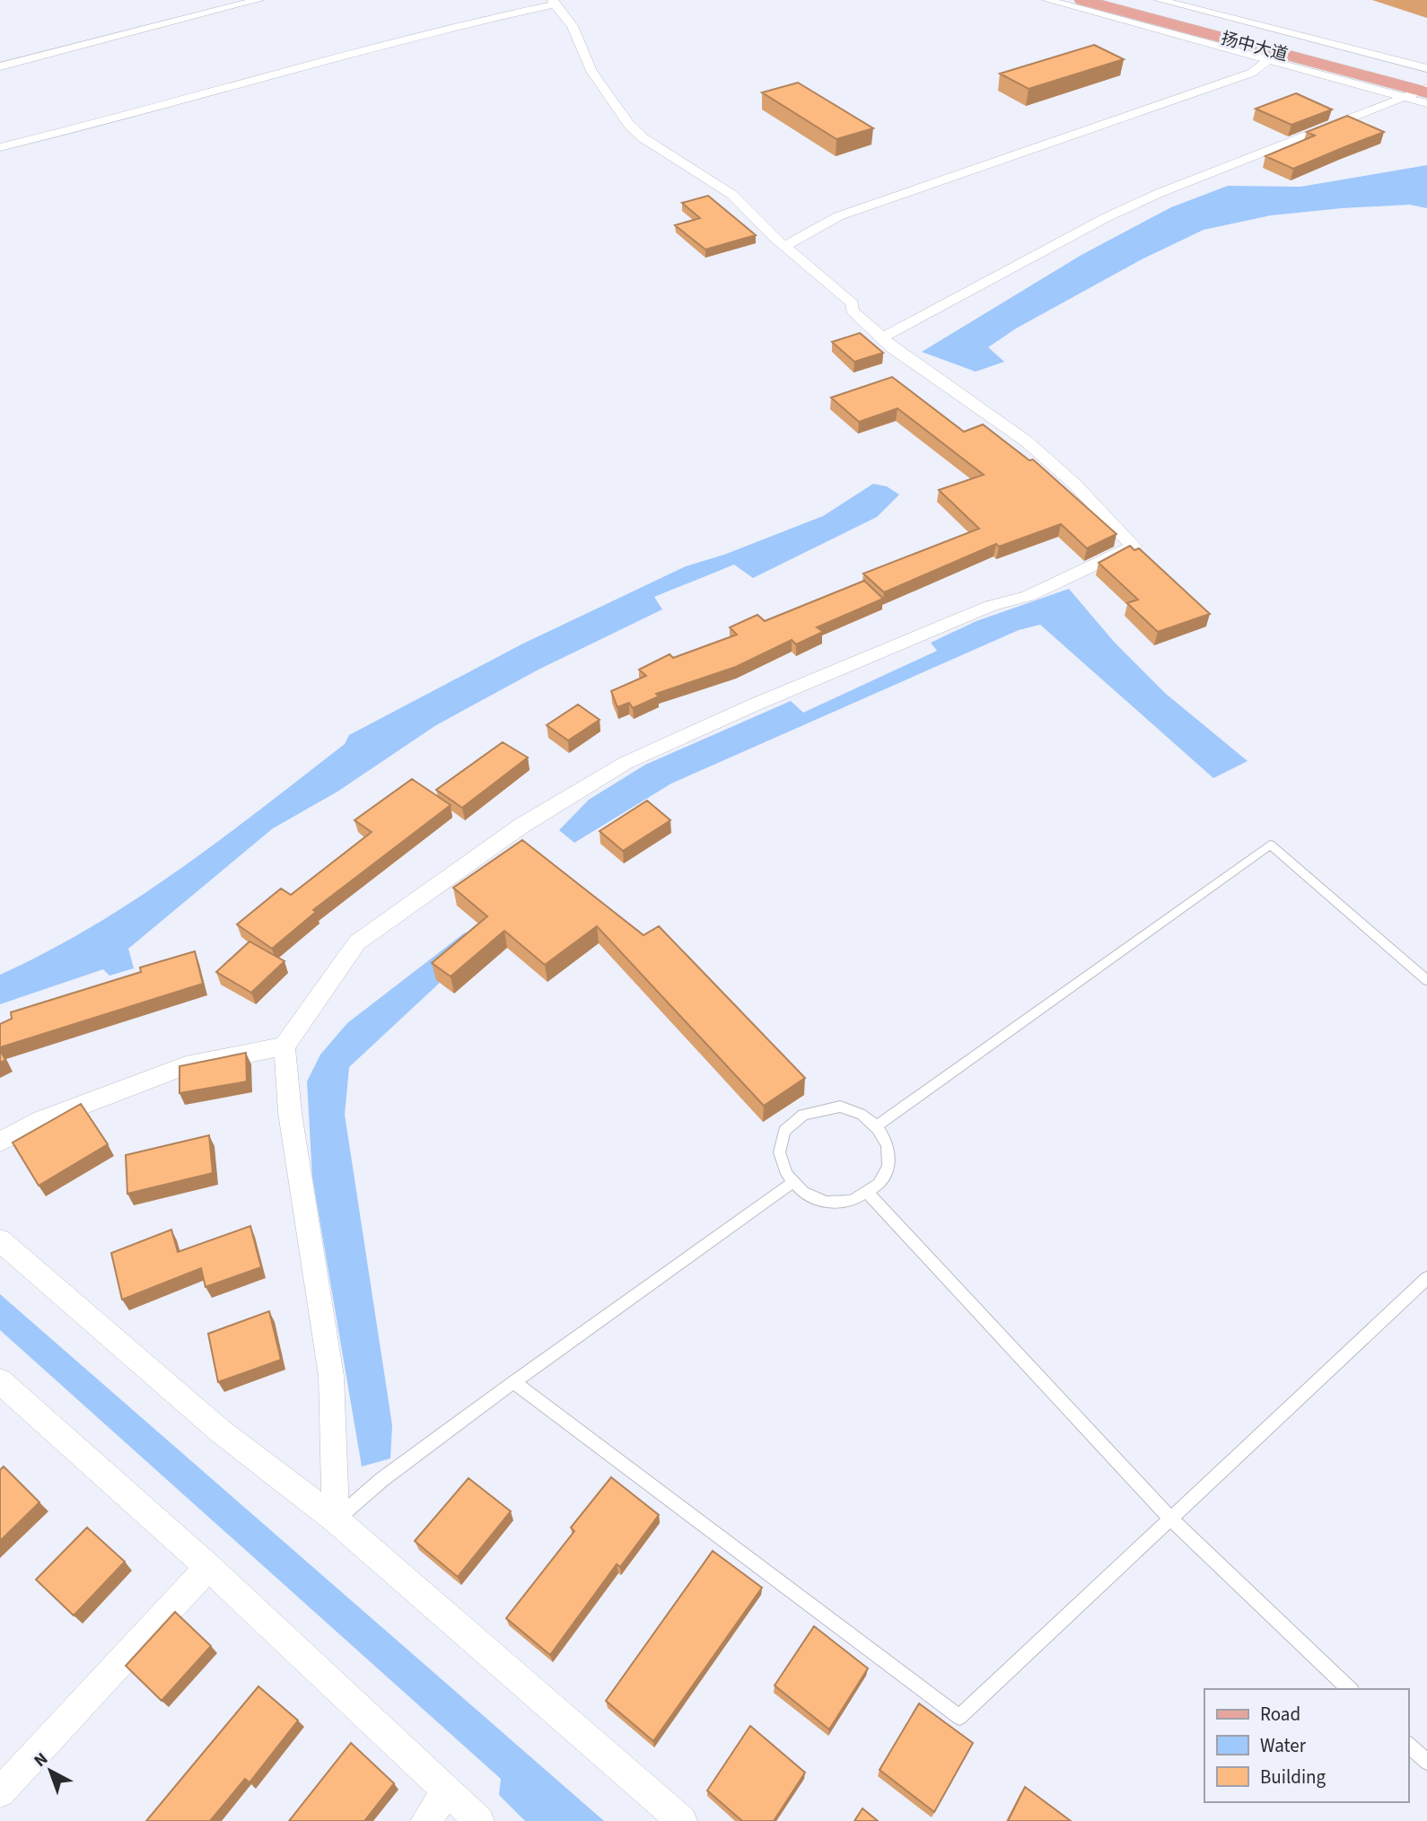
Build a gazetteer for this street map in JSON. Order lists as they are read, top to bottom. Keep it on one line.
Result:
{"streets":{"main road":["扬中大道"]},"legend":["Road","Water","Building"],"north":"top left"}
